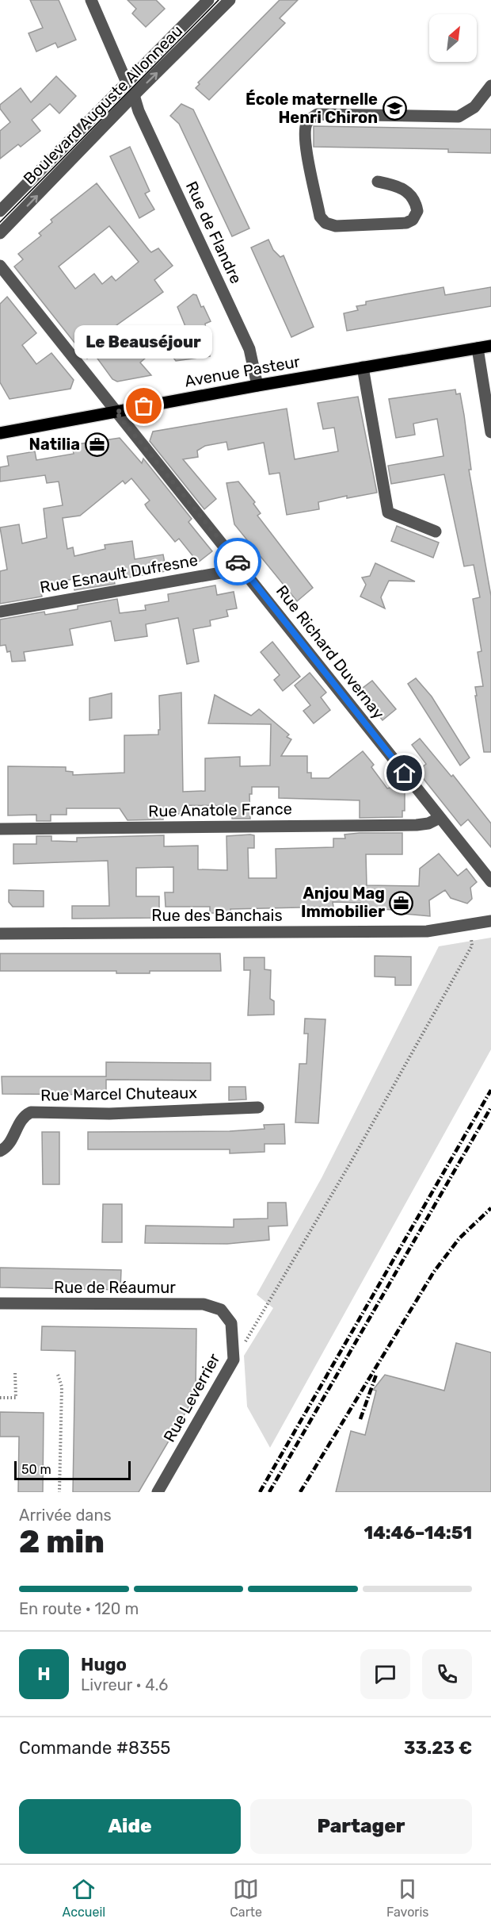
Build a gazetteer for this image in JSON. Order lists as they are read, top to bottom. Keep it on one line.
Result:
{"streets":{"main road":["Avenue Pasteur"],"street":["Boulevard Auguste Allonneau","Rue de Flandre","Rue Esnault Dufresne","Rue Richard Duvernay","Rue Anatole France","Rue des Banchais","Rue Marcel Chuteaux","Rue de Réaumur","Rue Leverrier"]},"crossings":[["Boulevard Auguste Allonneau","Rue de Flandre"],["Rue de Flandre","Avenue Pasteur"],["Avenue Pasteur","Rue Richard Duvernay"],["Rue Esnault Dufresne","Rue Richard Duvernay"],["Rue Richard Duvernay","Rue Anatole France"],["Rue de Réaumur","Rue Leverrier"]],"places":{"school or university":["École maternelle Henri Chiron"],"other":["Le Beauséjour"],"office":["Natilia","Anjou Mag Immobilier"]},"scale_bar":"50 m","north":"top right","page":{"bubble":"Le Beauséjour","scale":"50 m","heading":["2 min","Arrivée dans","14:46–14:51"],"panel":["Hugo","Livreur · 4.6","Commande #8355","33.23 €"],"bar":"En route · 120 m","round":"H","buttons":["Aide","Partager"],"tabs":["Accueil","Carte","Favoris"]}}
